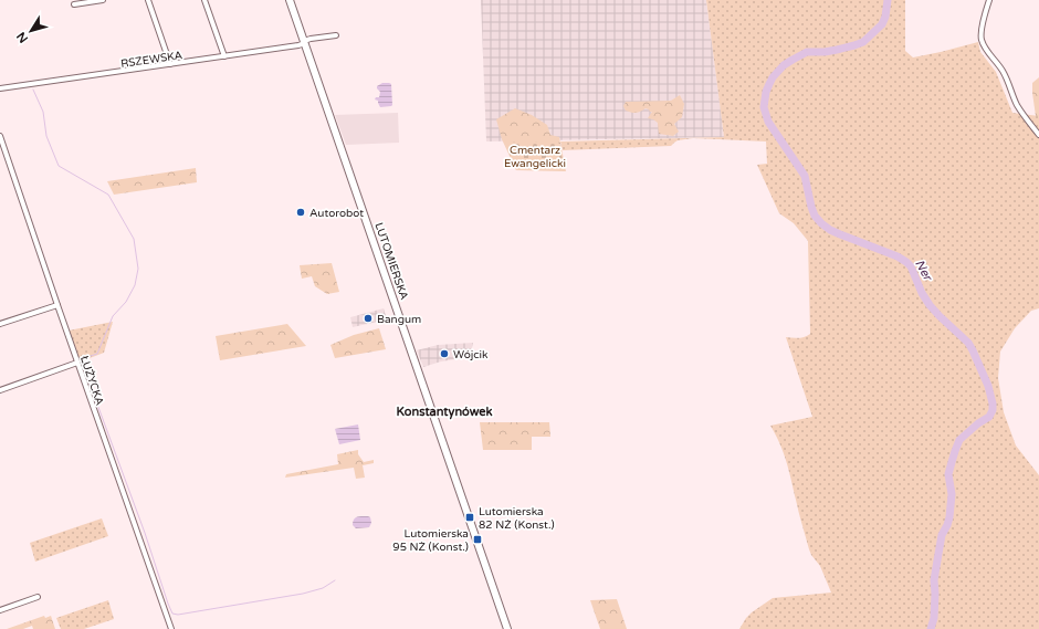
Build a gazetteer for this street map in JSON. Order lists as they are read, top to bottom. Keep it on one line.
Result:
{"streets":{"main road":["LUTOMIERSKA"],"street":["RSZEWSKA","ŁUŻYCKA"]},"crossings":[["RSZEWSKA","LUTOMIERSKA"]],"districts":["Konstantynówek"],"water":["Ner"],"parks":["Cmentarz Ewangelicki"],"places":{"other":["Autorobot","Bangum","Wójcik"],"transit":["Lutomierska 82 NŻ (Konst.)","Lutomierska 95 NŻ (Konst.)"]},"north":"bottom left"}
